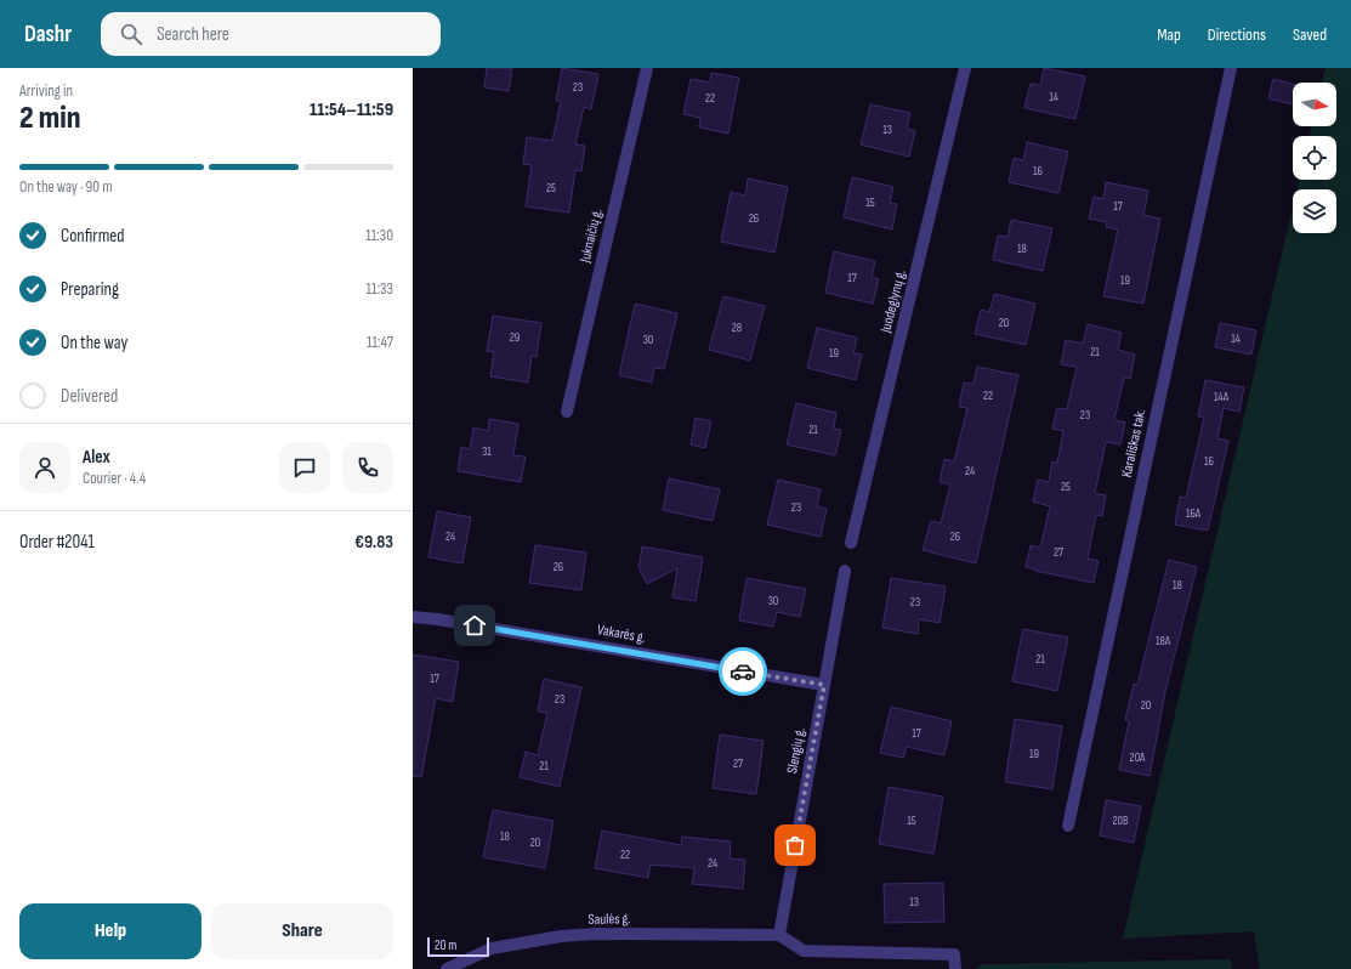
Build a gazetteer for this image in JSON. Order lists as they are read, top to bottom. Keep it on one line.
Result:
{"streets":{"street":["Juknaičių g.","Juodeglynų g.","Karališkas tak.","Vakarės g.","Slengių g.","Saulės g."]},"crossings":[["Vakarės g.","Slengių g."],["Slengių g.","Saulės g."]],"house_numbers":["23","14","22","13","16","25","15","17","26","18","17","19","20","28","29","14","30","21","19","22","14A","23","21","31","16","24","25","23","16A","24","26","27","26","18","30","23","18A","21","17","23","20","17","19","20A","27","21","15","20B","18","20","22","24","13"],"scale_bar":"20 m","north":"right","page":{"header":"Dashr","search":"Search here","nav":["Map","Directions","Saved"],"heading":["2 min","Arriving in","11:54–11:59"],"panel":["Alex","Courier · 4.4","Order #2041","€9.83"],"bar":"On the way · 90 m","list":[["Confirmed","11:30"],["Preparing","11:33"],["On the way","11:47"],"Delivered"],"buttons":["Help","Share"],"scale":"20 m"}}
